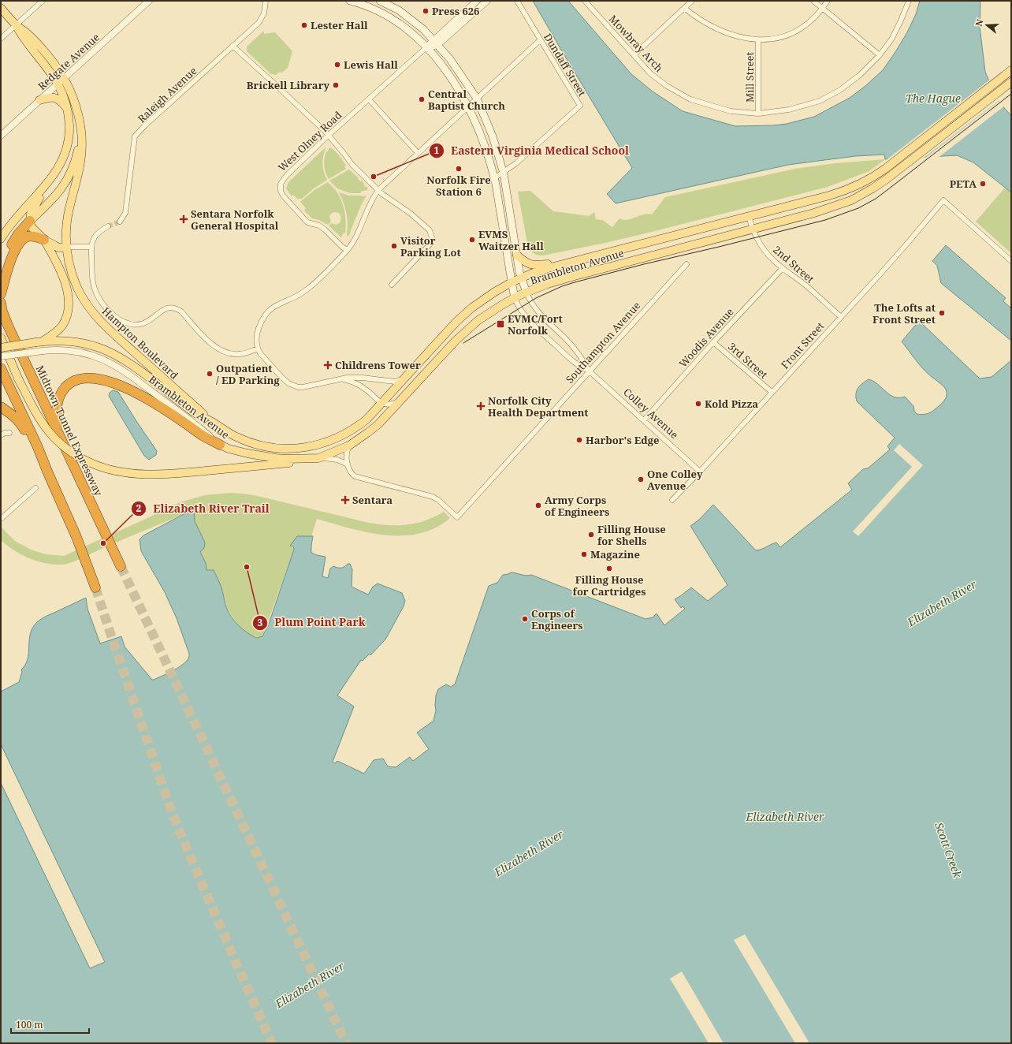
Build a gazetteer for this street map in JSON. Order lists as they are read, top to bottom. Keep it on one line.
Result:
{"streets":{"highway":["Midtown Tunnel Expressway"],"main road":["Brambleton Avenue","Hampton Boulevard","Colley Avenue"],"street":["Mowbray Arch","Redgate Avenue","Dundaff Street","Mill Street","Raleigh Avenue","West Olney Road","2nd Street","Woodis Avenue","Southampton Avenue","Front Street","3rd Street"]},"crossings":[["Mowbray Arch","Mill Street"],["Redgate Avenue","Hampton Boulevard"],["Dundaff Street","Colley Avenue"],["West Olney Road","Colley Avenue"],["2nd Street","Brambleton Avenue"],["2nd Street","Woodis Avenue"],["2nd Street","Front Street"],["Brambleton Avenue","Hampton Boulevard"],["Brambleton Avenue","Colley Avenue"],["Woodis Avenue","3rd Street"],["Woodis Avenue","Colley Avenue"],["Southampton Avenue","Colley Avenue"],["Front Street","3rd Street"],["Front Street","Colley Avenue"]],"water":["The Hague","Elizabeth River","Scott Creek"],"places":{"other":["Press 626","Lester Hall","Lewis Hall","Brickell Library","Central Baptist Church","Norfolk Fire Station 6","Eastern Virginia Medical School","PETA","EVMS Waitzer Hall","Visitor Parking Lot","The Lofts at Front Street","Outpatient / ED Parking","Kold Pizza","Harbor's Edge","One Colley Avenue","Army Corps of Engineers","Filling House for Shells","Elizabeth River Trail","Magazine","Plum Point Park","Filling House for Cartridges","Corps of Engineers"],"health":["Sentara Norfolk General Hospital","Childrens Tower","Norfolk City Health Department","Sentara"],"transit":["EVMC/Fort Norfolk"]},"scale_bar":"100 m","north":"left"}
